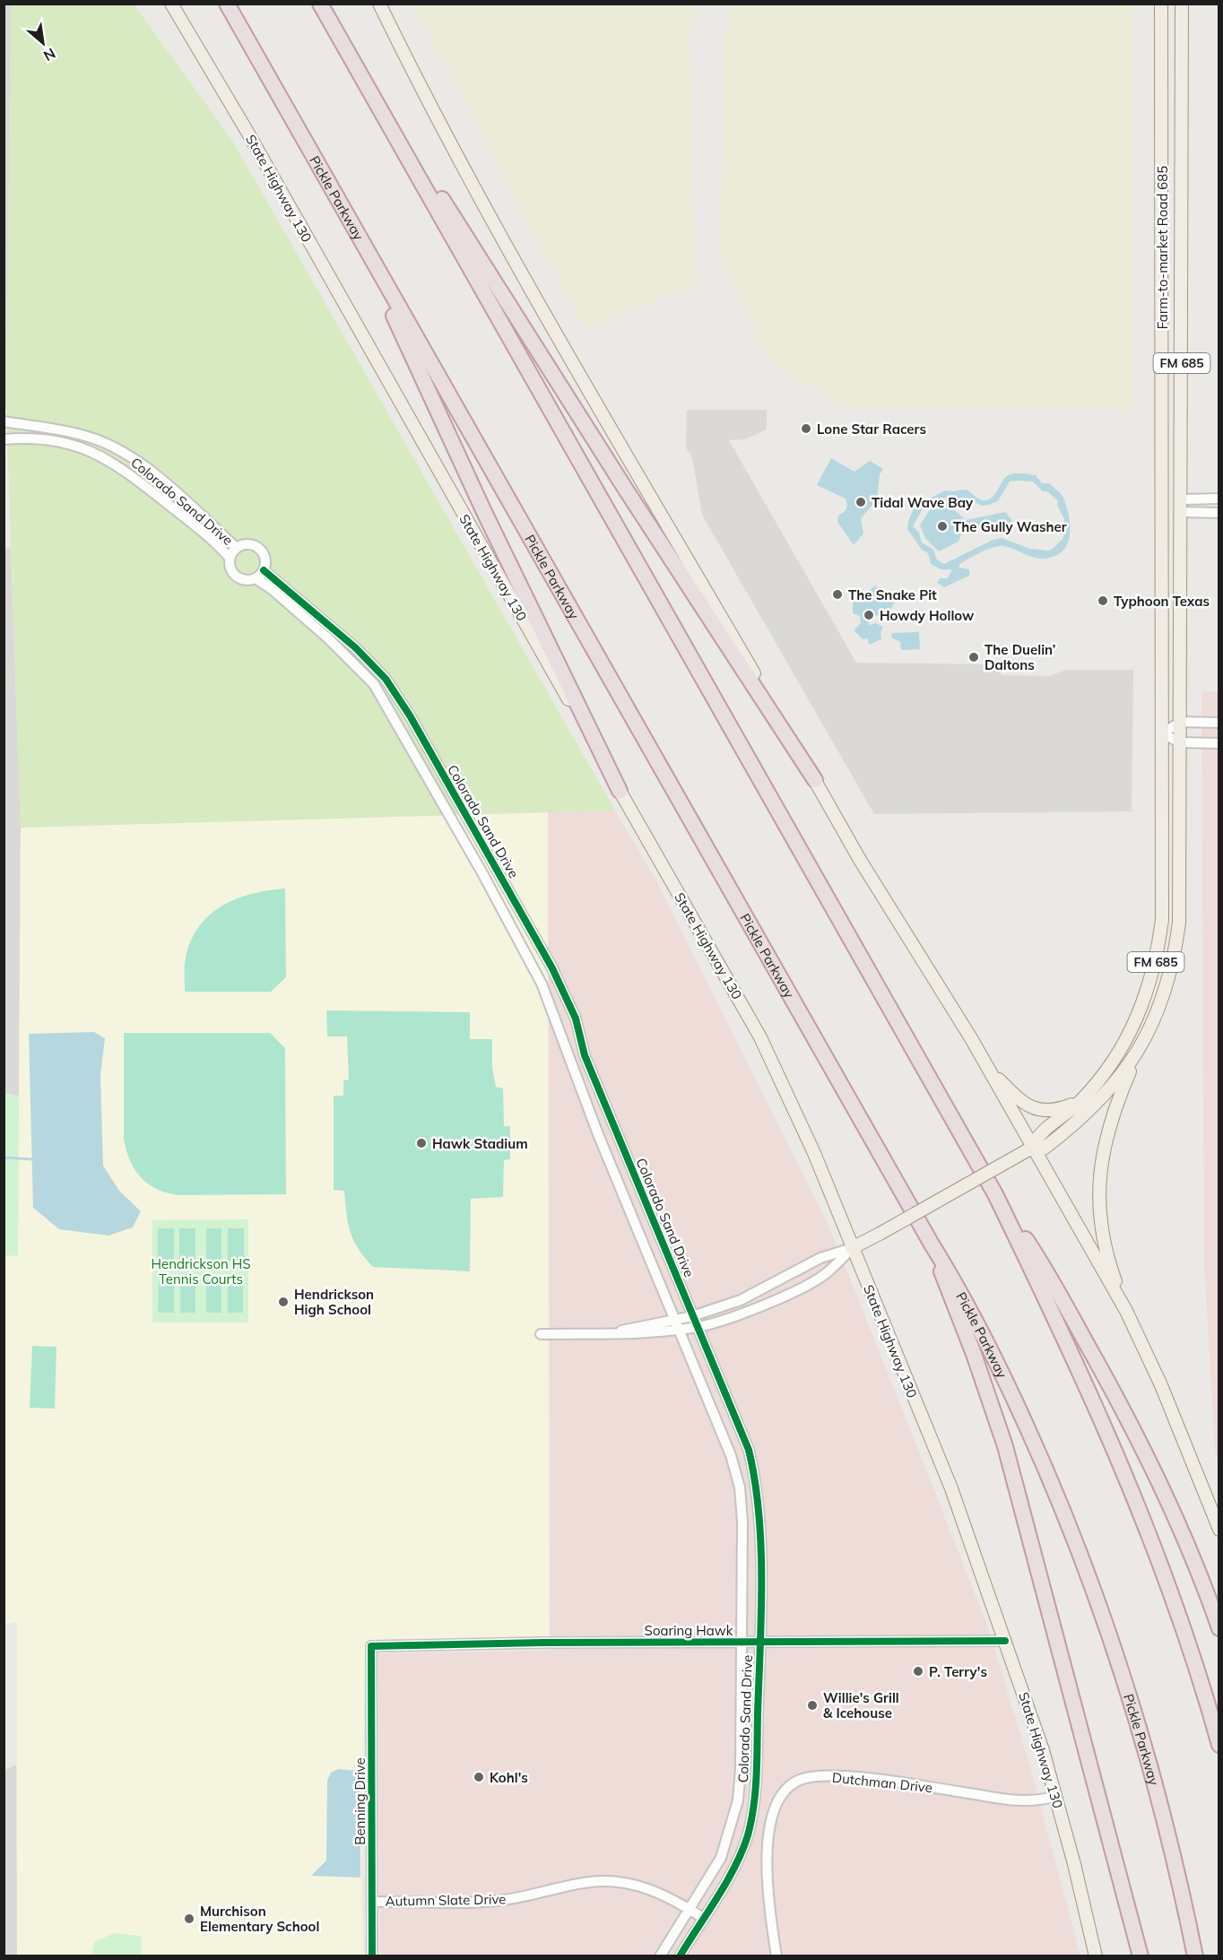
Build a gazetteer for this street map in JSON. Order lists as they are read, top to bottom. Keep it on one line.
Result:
{"streets":{"highway":["Pickle Parkway"],"main road":["State Highway 130","Farm-to-market Road 685","FM 685"],"street":["Colorado Sand Drive","Soaring Hawk","Dutchman Drive","Benning Drive","Autumn Slate Drive"]},"crossings":[["State Highway 130","FM 685"],["State Highway 130","Soaring Hawk"],["State Highway 130","Dutchman Drive"],["Farm-to-market Road 685","FM 685"],["Colorado Sand Drive","Soaring Hawk"],["Colorado Sand Drive","Autumn Slate Drive"],["Soaring Hawk","Benning Drive"],["Benning Drive","Autumn Slate Drive"]],"parks":["Hendrickson HS Tennis Courts"],"places":["Lone Star Racers","Tidal Wave Bay","The Gully Washer","The Snake Pit","Typhoon Texas","Howdy Hollow","The Duelin’ Daltons","Hawk Stadium","Hendrickson High School","P. Terry's","Willie's Grill & Icehouse","Kohl's","Murchison Elementary School"],"north":"bottom right"}
